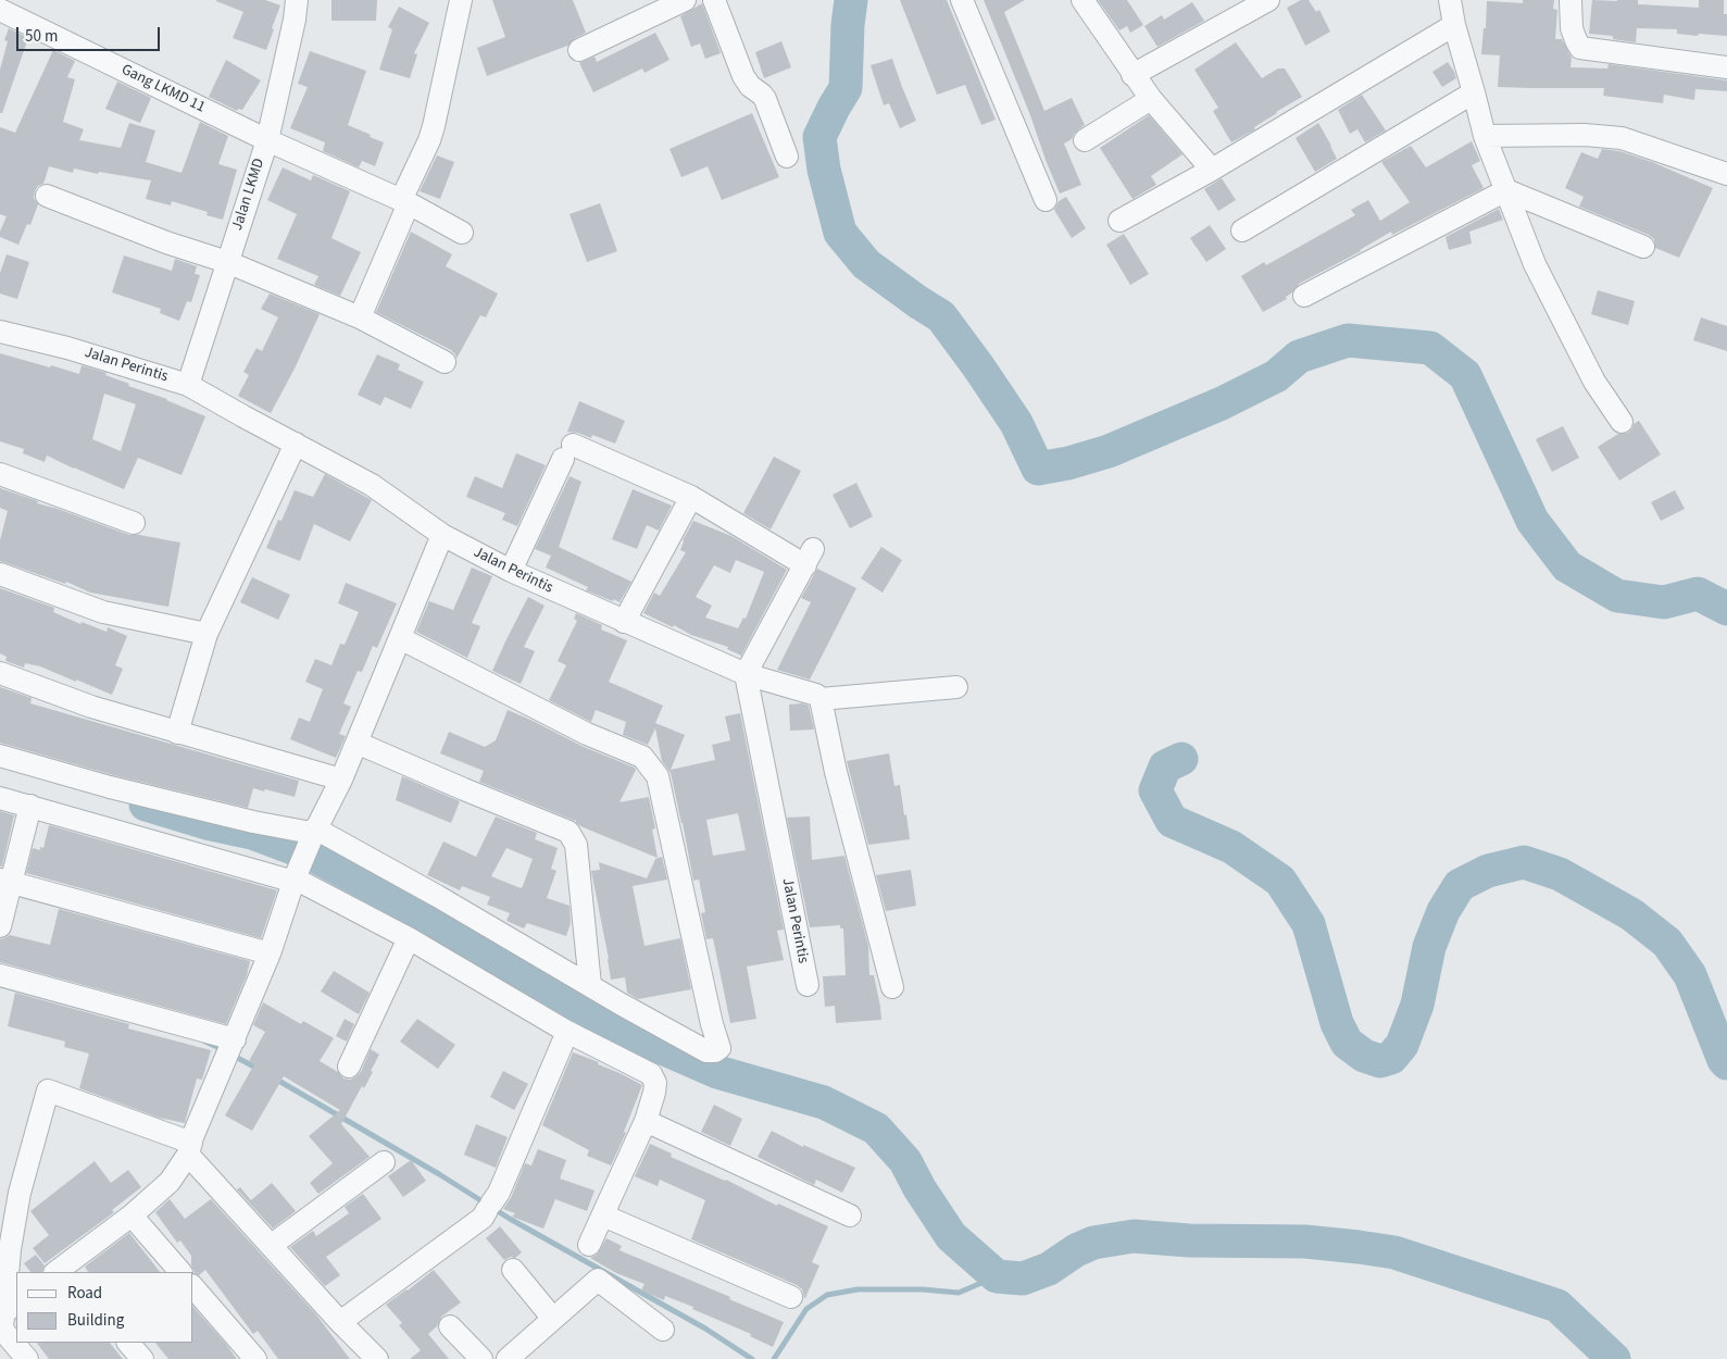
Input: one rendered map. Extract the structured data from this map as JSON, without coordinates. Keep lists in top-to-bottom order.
{
  "streets": {
    "street": ["Gang LKMD 11", "Jalan LKMD", "Jalan Perintis"]
  },
  "crossings": [
    ["Gang LKMD 11", "Jalan LKMD"],
    ["Jalan LKMD", "Jalan Perintis"]
  ],
  "legend": ["Road", "Building"],
  "scale_bar": "50 m"
}
